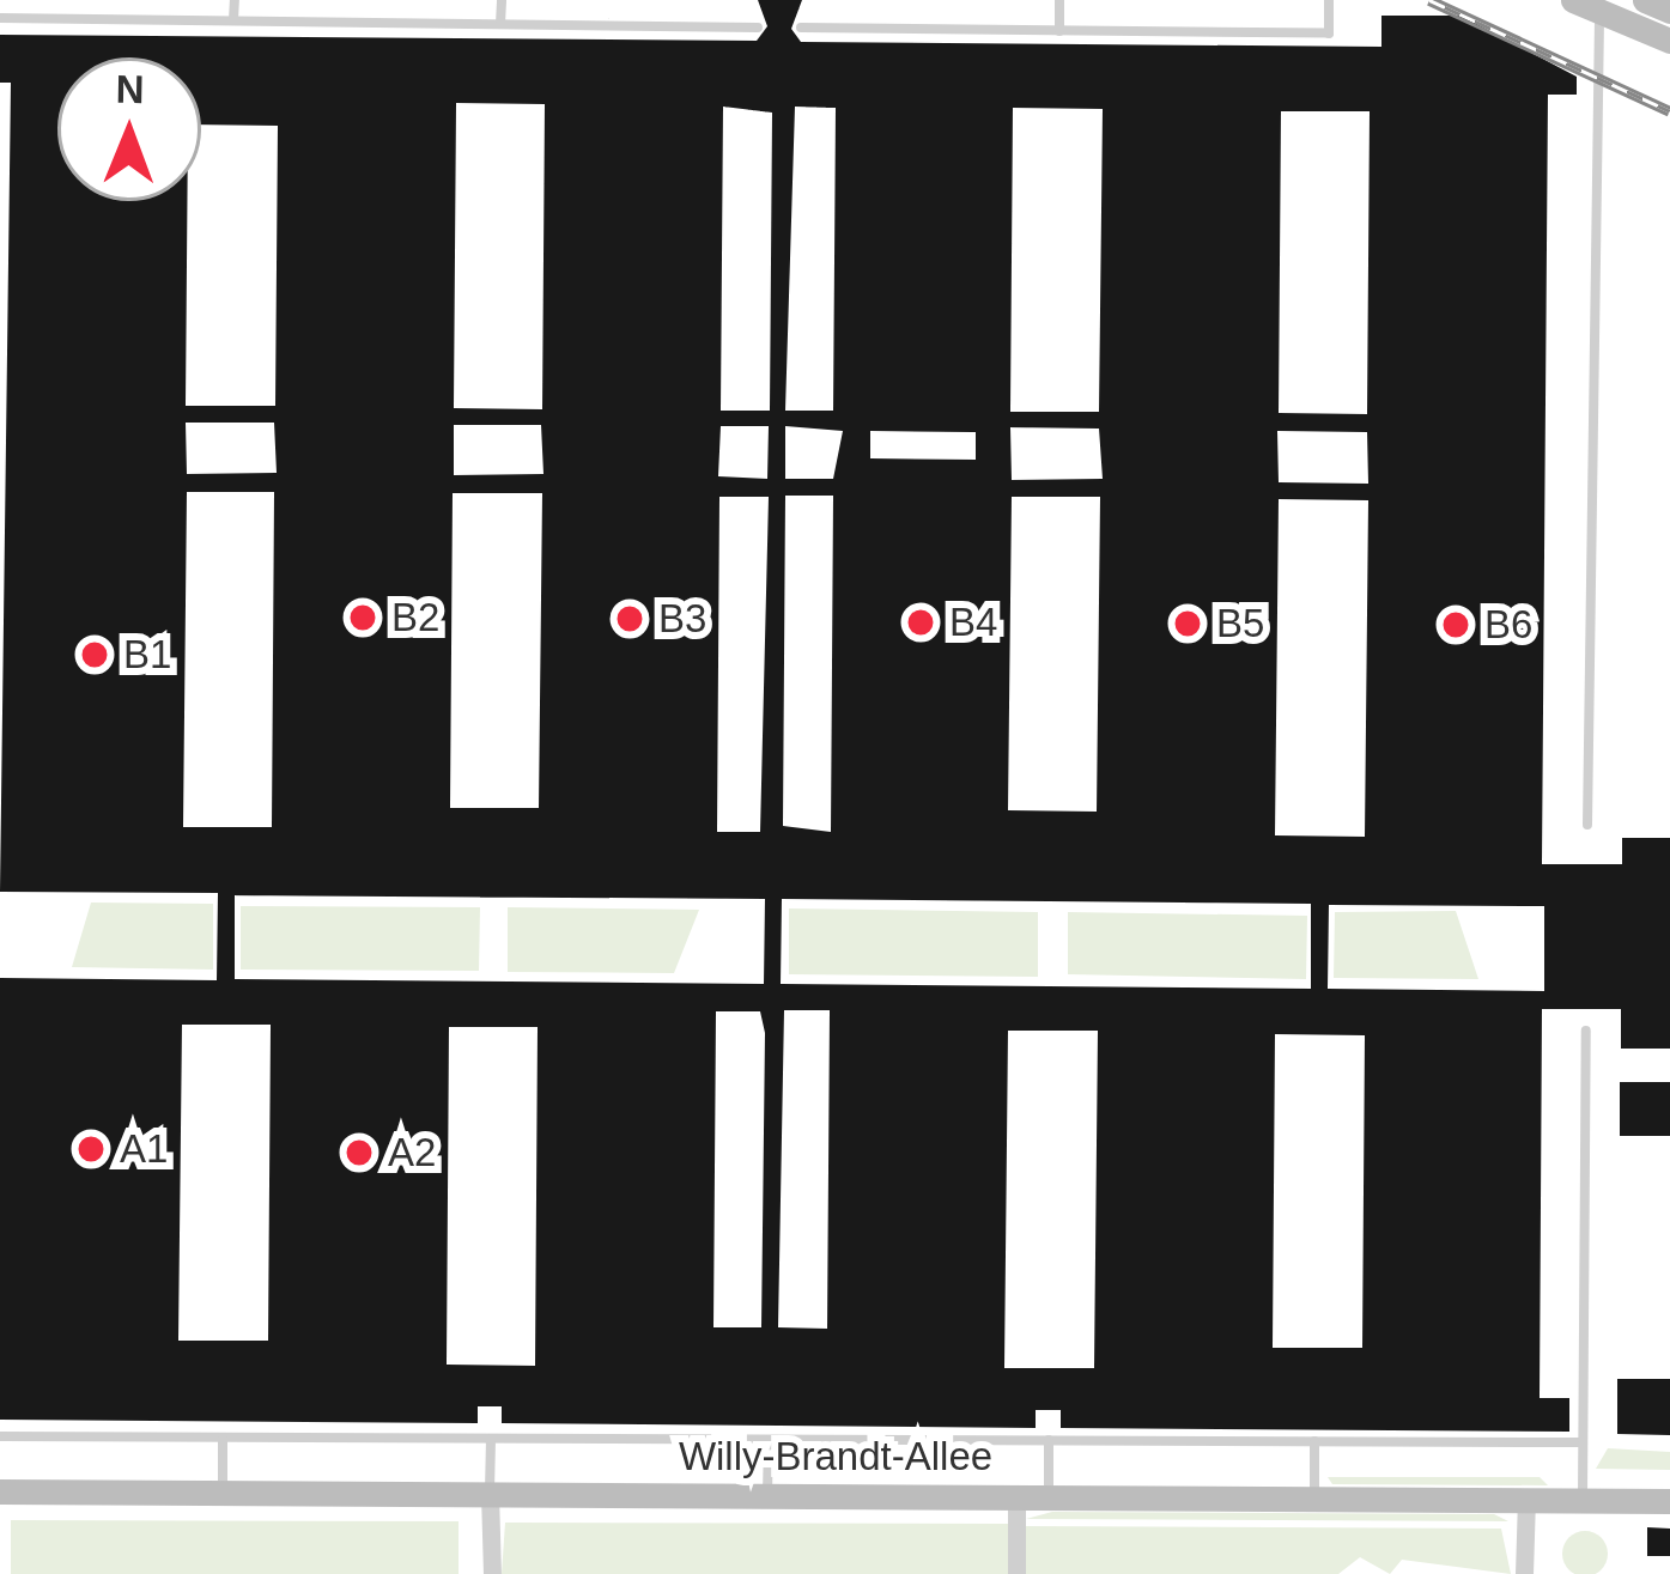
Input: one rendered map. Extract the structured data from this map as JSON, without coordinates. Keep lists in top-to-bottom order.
{
  "streets": {
    "main road": ["Willy-Brandt-Allee"]
  },
  "places": [
    "B2",
    "B3",
    "B4",
    "B5",
    "B6",
    "B1",
    "A1",
    "A2"
  ],
  "north": "top"
}
